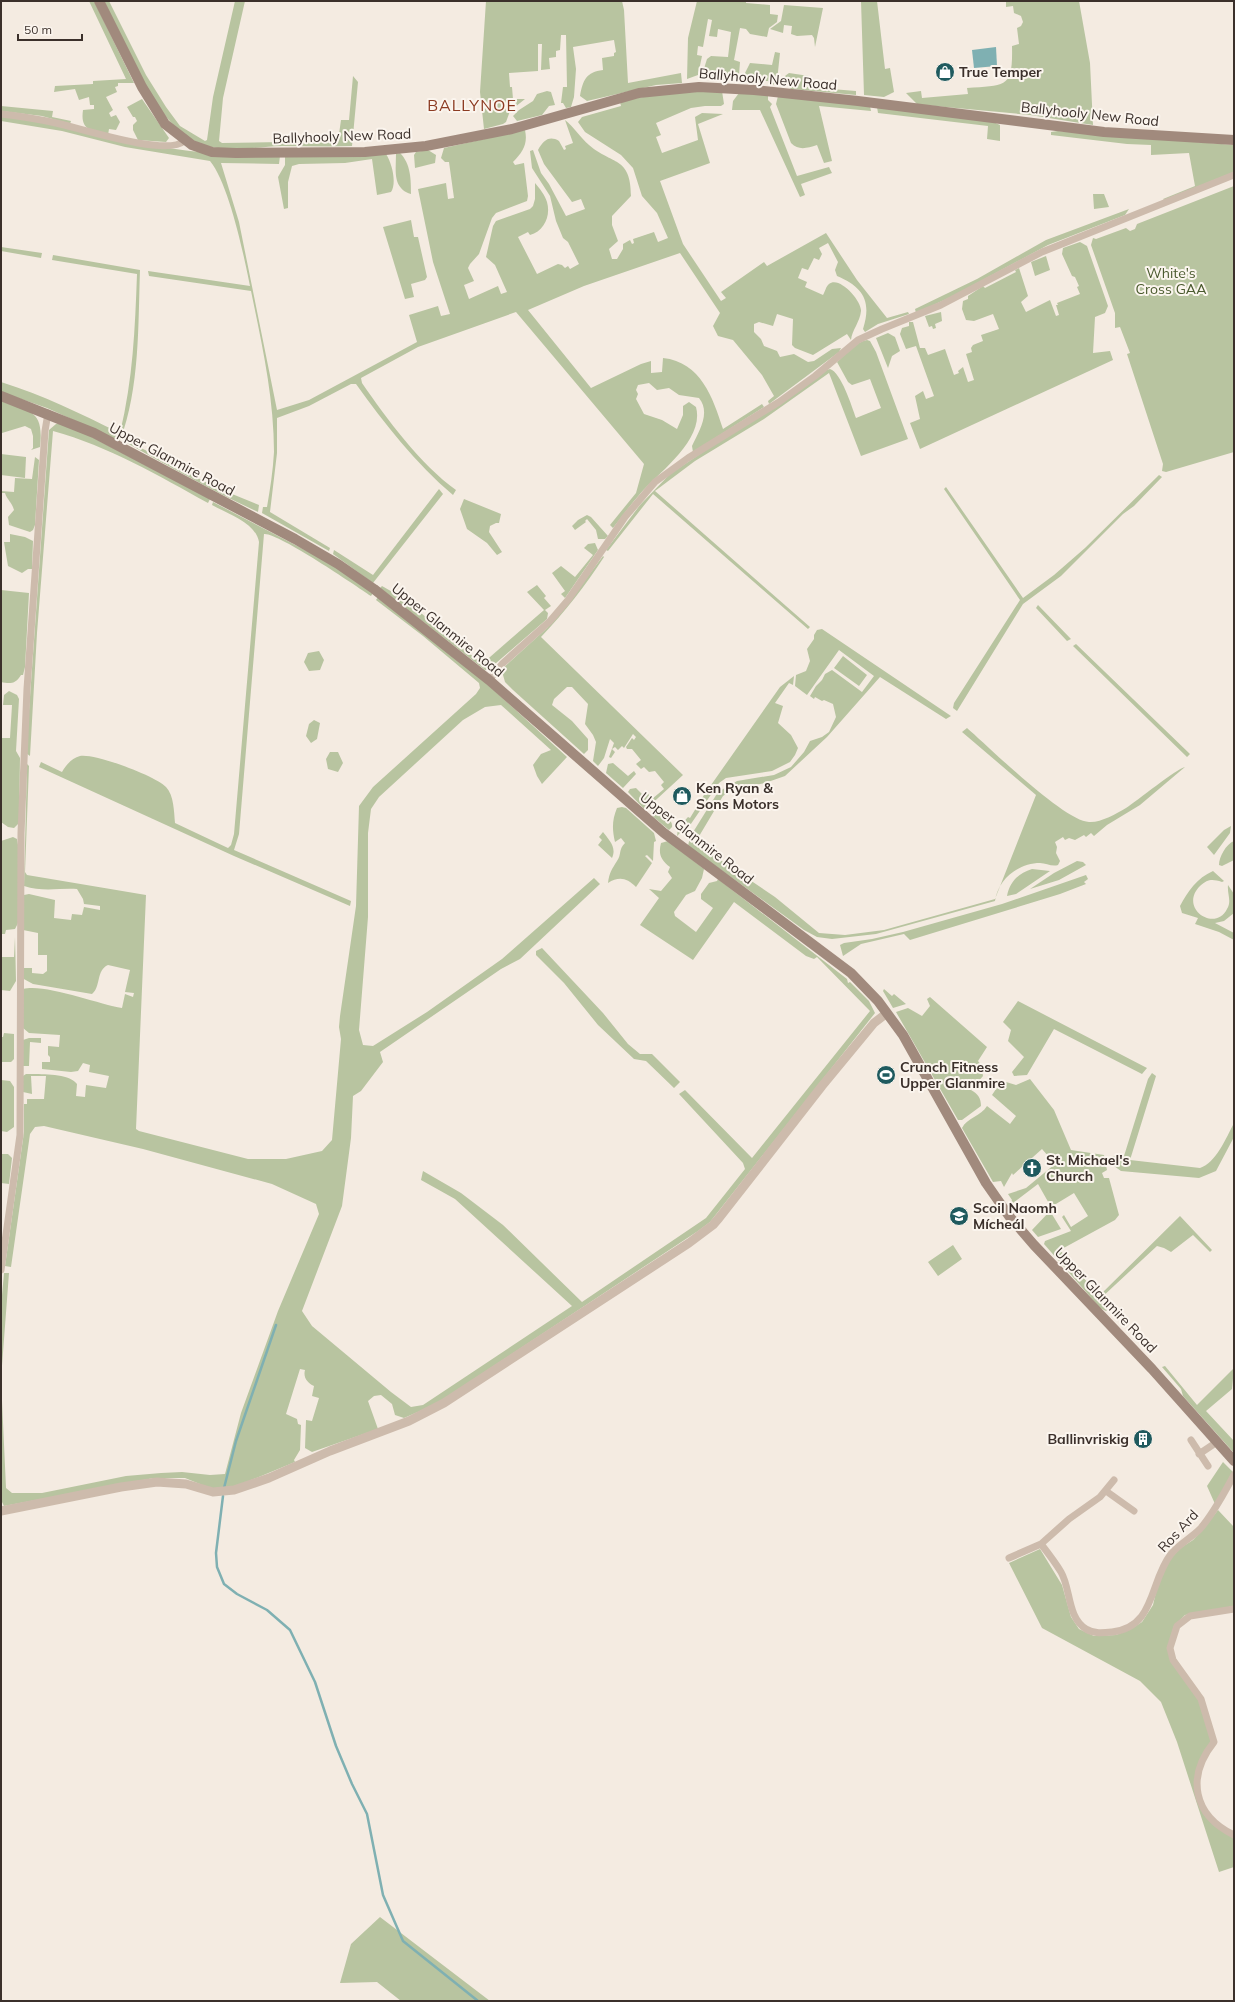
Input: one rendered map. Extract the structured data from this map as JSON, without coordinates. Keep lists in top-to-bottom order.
{
  "streets": {
    "main road": ["Ballyhooly New Road", "Upper Glanmire Road"],
    "street": ["Ros Ard"]
  },
  "districts": ["BALLYNOE"],
  "parks": ["White's Cross GAA"],
  "places": {
    "shop": ["True Temper", "Ken Ryan & Sons Motors"],
    "sports": ["Crunch Fitness Upper Glanmire"],
    "church": ["St. Michael's Church"],
    "school or university": ["Scoil Naomh Mícheál"],
    "building": ["Ballinvriskig"]
  },
  "scale_bar": "50 m"
}
